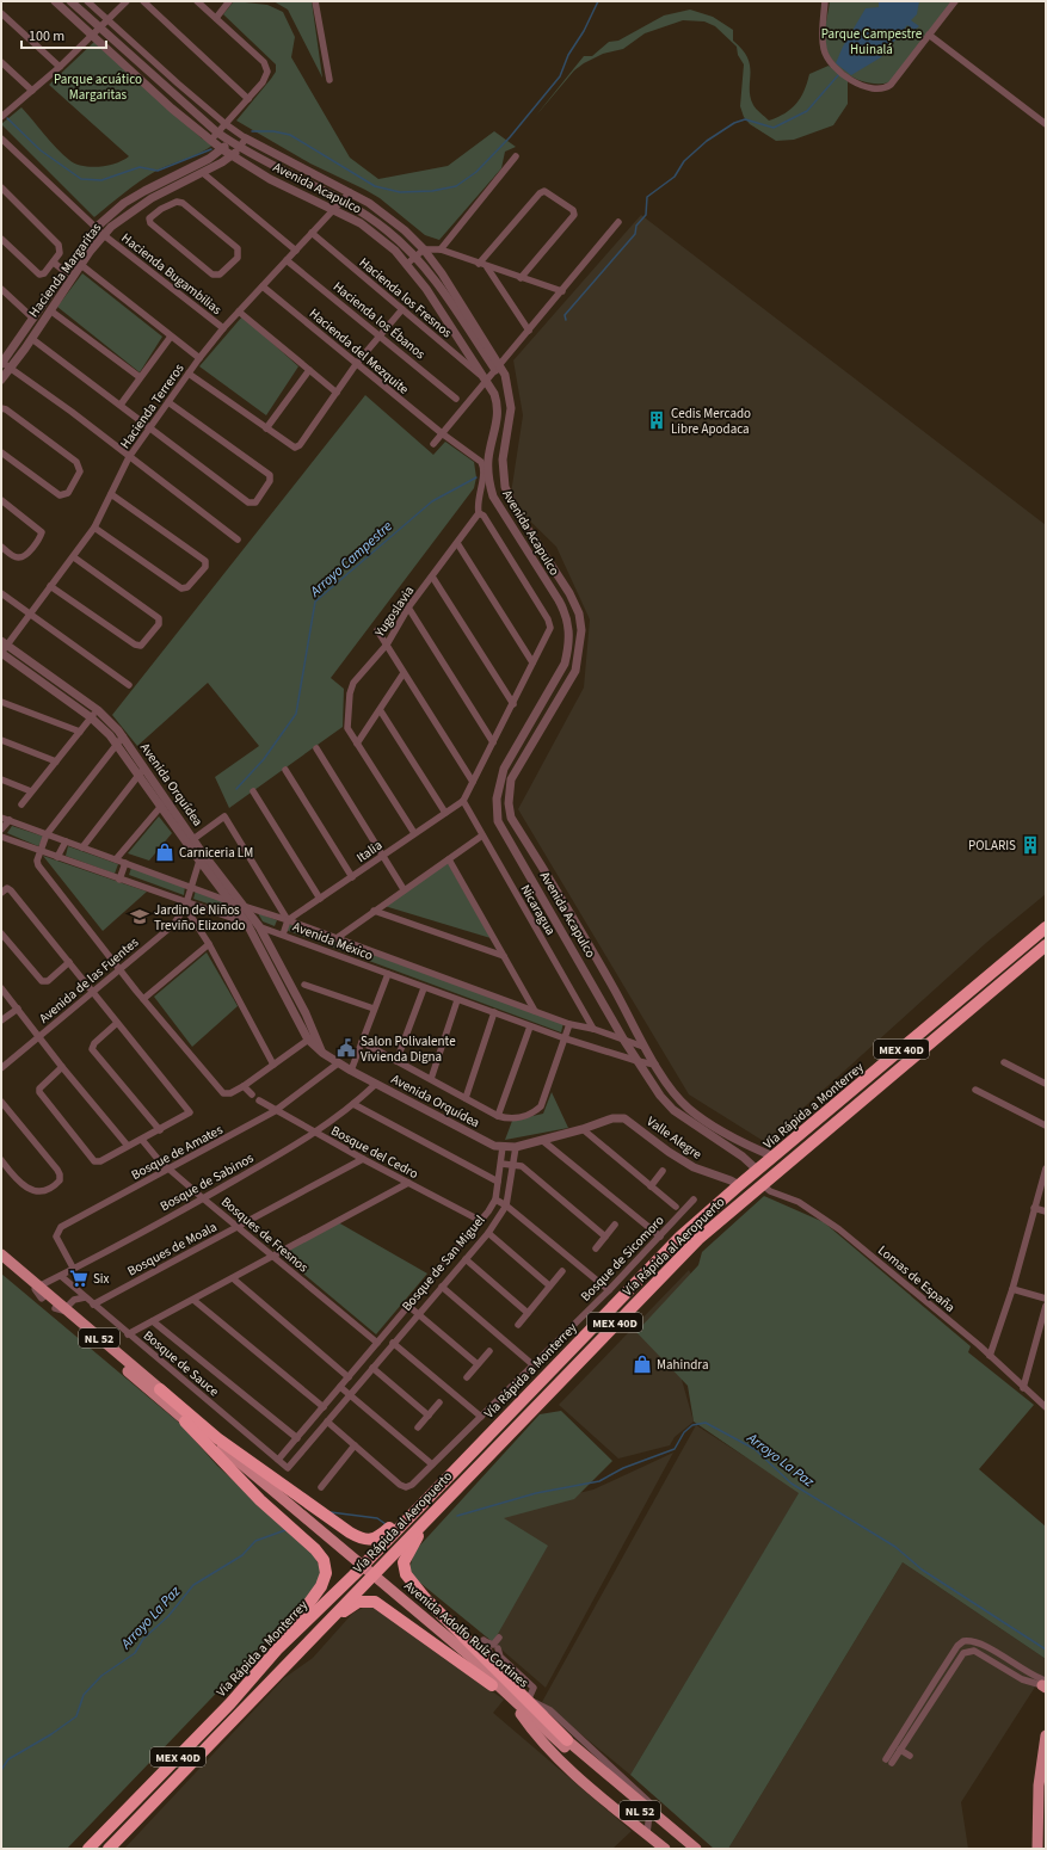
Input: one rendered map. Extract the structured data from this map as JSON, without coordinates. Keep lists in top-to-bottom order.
{
  "streets": {
    "highway": ["MEX 40D", "Vía Rápida a Monterrey", "Vía Rápida al Aeropuerto"],
    "main road": ["NL 52", "Avenida Adolfo Ruíz Cortines"],
    "street": [
      "Avenida Acapulco",
      "Hacienda Margaritas",
      "Hacienda Bugambilias",
      "Hacienda los Fresnos",
      "Hacienda los Ébanos",
      "Hacienda del Mezquite",
      "Hacienda Terreros",
      "Yugoslavia",
      "Avenida Orquídea",
      "Italia",
      "Nicaragua",
      "Avenida México",
      "Avenida de las Fuentes",
      "Valle Alegre",
      "Bosque de Amates",
      "Bosque del Cedro",
      "Bosque de Sabinos",
      "Bosques de Fresnos",
      "Bosques de Moala",
      "Bosque de Sicomoro",
      "Bosque de San Miguel",
      "Lomas de España",
      "Bosque de Sauce"
    ]
  },
  "crossings": [
    ["Avenida Acapulco", "Hacienda Margaritas"],
    ["Avenida Acapulco", "Hacienda los Fresnos"],
    ["Avenida Acapulco", "Hacienda Terreros"],
    ["Avenida Acapulco", "Avenida México"],
    ["Avenida Acapulco", "Vía Rápida a Monterrey"],
    ["Hacienda Margaritas", "Hacienda Bugambilias"],
    ["Hacienda Bugambilias", "Hacienda Terreros"],
    ["Hacienda los Fresnos", "Hacienda Terreros"],
    ["Hacienda los Ébanos", "Hacienda Terreros"],
    ["Hacienda del Mezquite", "Hacienda Terreros"],
    ["Hacienda del Mezquite", "Yugoslavia"],
    ["Hacienda Terreros", "Avenida Orquídea"],
    ["Avenida Orquídea", "Avenida México"],
    ["Avenida Orquídea", "Avenida de las Fuentes"],
    ["Avenida Orquídea", "Bosque de Amates"],
    ["Avenida Orquídea", "Bosque de Sabinos"],
    ["Avenida Orquídea", "Bosque de San Miguel"],
    ["Italia", "Nicaragua"],
    ["Italia", "Avenida México"],
    ["Nicaragua", "Avenida México"],
    ["Avenida México", "Avenida de las Fuentes"],
    ["Vía Rápida a Monterrey", "Valle Alegre"],
    ["Bosque de Amates", "Bosque del Cedro"],
    ["Bosque de Amates", "Bosque de Sabinos"],
    ["Bosque de Amates", "Bosques de Fresnos"],
    ["Bosque del Cedro", "Bosque de Sabinos"],
    ["Bosque del Cedro", "Bosques de Moala"],
    ["Bosque del Cedro", "Bosque de San Miguel"],
    ["Bosque de Sabinos", "Bosques de Fresnos"],
    ["Bosque de Sabinos", "NL 52"],
    ["Bosque de Sabinos", "Bosque de Sauce"],
    ["Bosques de Fresnos", "Bosques de Moala"],
    ["Bosques de Fresnos", "Bosque de San Miguel"],
    ["Vía Rápida al Aeropuerto", "Lomas de España"],
    ["Bosques de Moala", "Bosque de Sauce"],
    ["Bosque de Sicomoro", "Bosque de San Miguel"],
    ["Bosque de San Miguel", "Bosque de Sauce"]
  ],
  "water": ["Arroyo Campestre", "Arroyo La Paz"],
  "parks": ["Parque Campestre Huinalá", "Parque acuático Margaritas"],
  "places": {
    "building": ["Cedis Mercado Libre Apodaca", "POLARIS"],
    "shop": ["Carniceria LM", "Mahindra"],
    "school or university": ["Jardin de Niños Treviño Elizondo"],
    "public building": ["Salon Polivalente Vivienda Digna"],
    "supermarket": ["Six"]
  },
  "scale_bar": "100 m"
}
